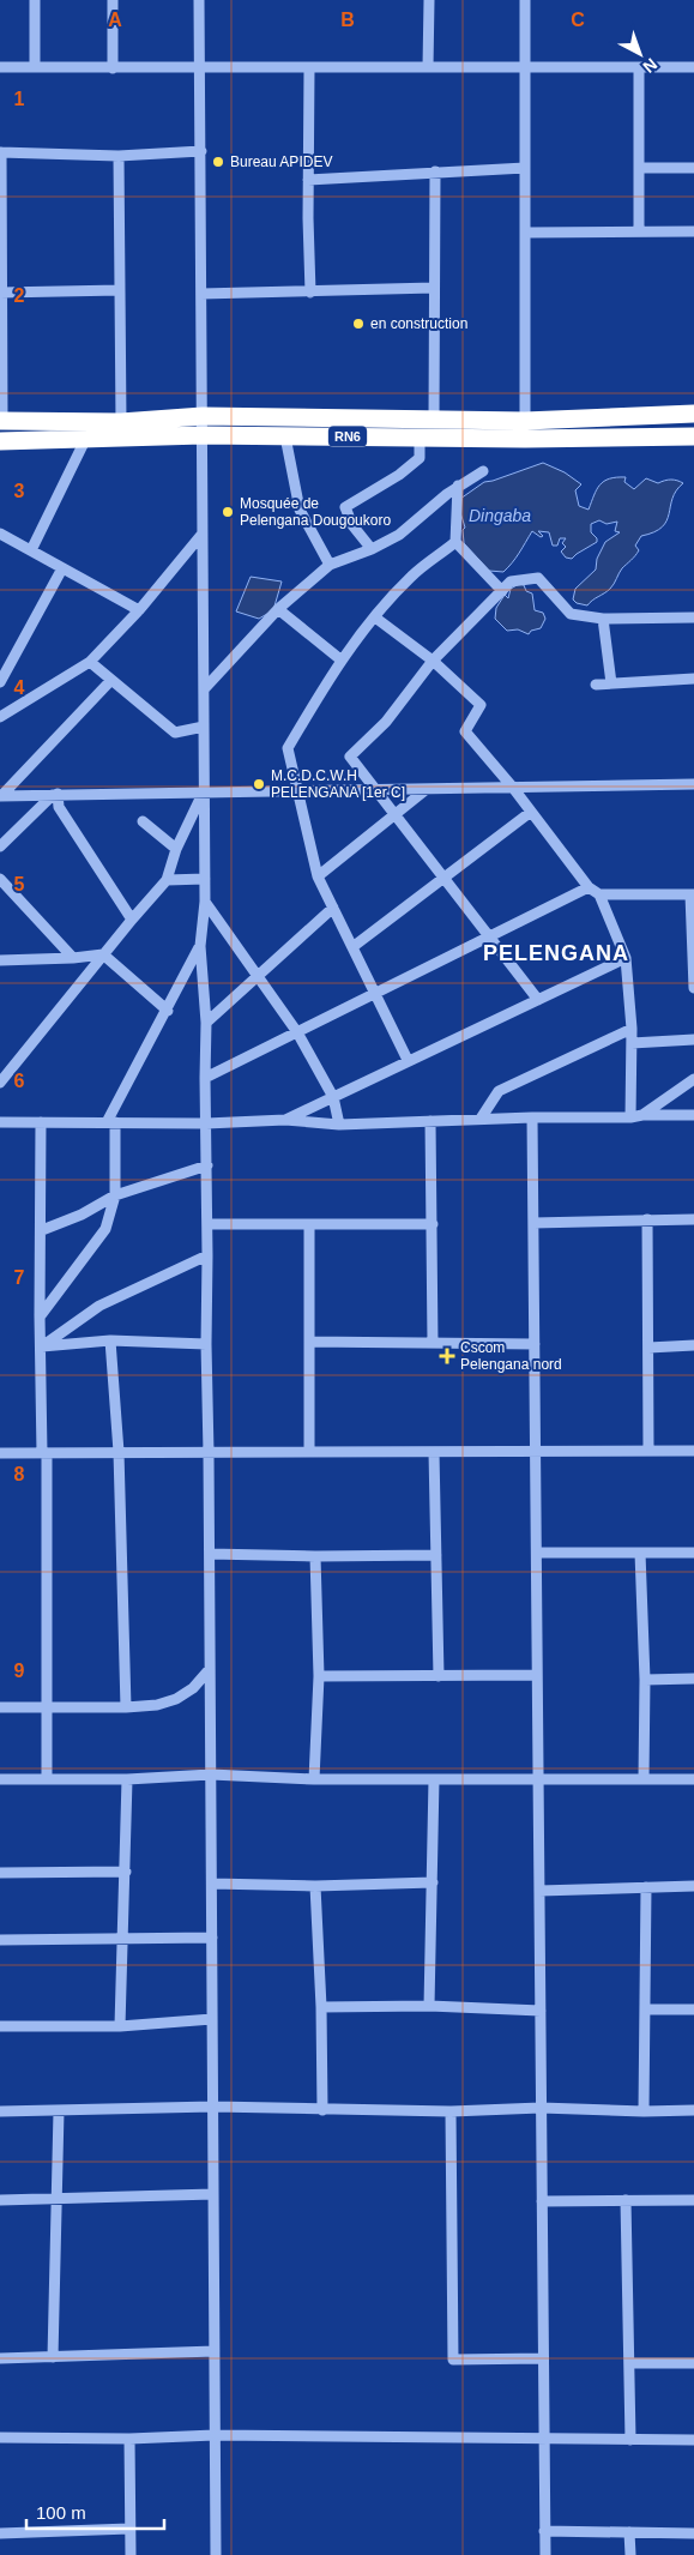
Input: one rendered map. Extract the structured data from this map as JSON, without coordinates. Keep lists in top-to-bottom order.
{
  "streets": {
    "highway": ["RN6"]
  },
  "districts": ["PELENGANA"],
  "water": ["Dingaba"],
  "places": {
    "other": [
      "Bureau APIDEV",
      "en construction",
      "Mosquée de Pelengana Dougoukoro",
      "M.C.D.C.W.H PELENGANA [1er C]"
    ],
    "health": ["Cscom Pelengana nord"]
  },
  "scale_bar": "100 m",
  "north": "bottom right",
  "grid": {
    "columns": ["A", "B", "C"],
    "rows": [
      "1",
      "2",
      "3",
      "4",
      "5",
      "6",
      "7",
      "8",
      "9"
    ]
  }
}
